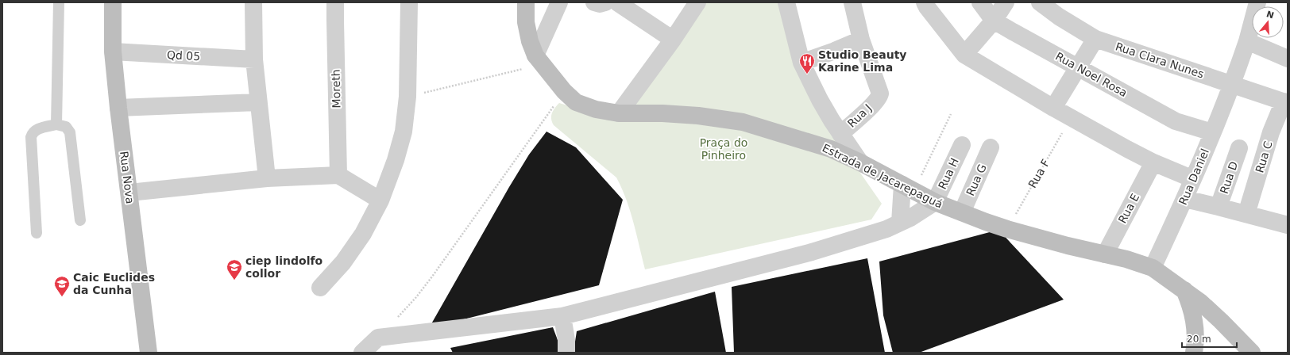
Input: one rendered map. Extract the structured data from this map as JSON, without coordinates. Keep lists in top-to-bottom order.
{
  "streets": {
    "street": [
      "Qd 05",
      "Rua Clara Nunes",
      "Rua Noel Rosa",
      "Moreth",
      "Rua J",
      "Rua C",
      "Rua H",
      "Estrada de Jacarepaguá",
      "Rua Daniel",
      "Rua Nova",
      "Rua D",
      "Rua G",
      "Rua E"
    ],
    "path": ["Rua F"]
  },
  "crossings": [
    ["Qd 05", "Rua Nova"],
    ["Rua Clara Nunes", "Rua C"],
    ["Rua Clara Nunes", "Rua Daniel"],
    ["Rua Noel Rosa", "Rua Daniel"],
    ["Rua H", "Estrada de Jacarepaguá"],
    ["Rua F", "Estrada de Jacarepaguá"],
    ["Estrada de Jacarepaguá", "Rua Daniel"],
    ["Estrada de Jacarepaguá", "Rua G"],
    ["Estrada de Jacarepaguá", "Rua E"]
  ],
  "parks": ["Praça do Pinheiro"],
  "places": {
    "restaurant": ["Studio Beauty Karine Lima"],
    "school or university": ["ciep lindolfo collor", "Caic Euclides da Cunha"]
  },
  "scale_bar": "20 m",
  "north": "top"
}
